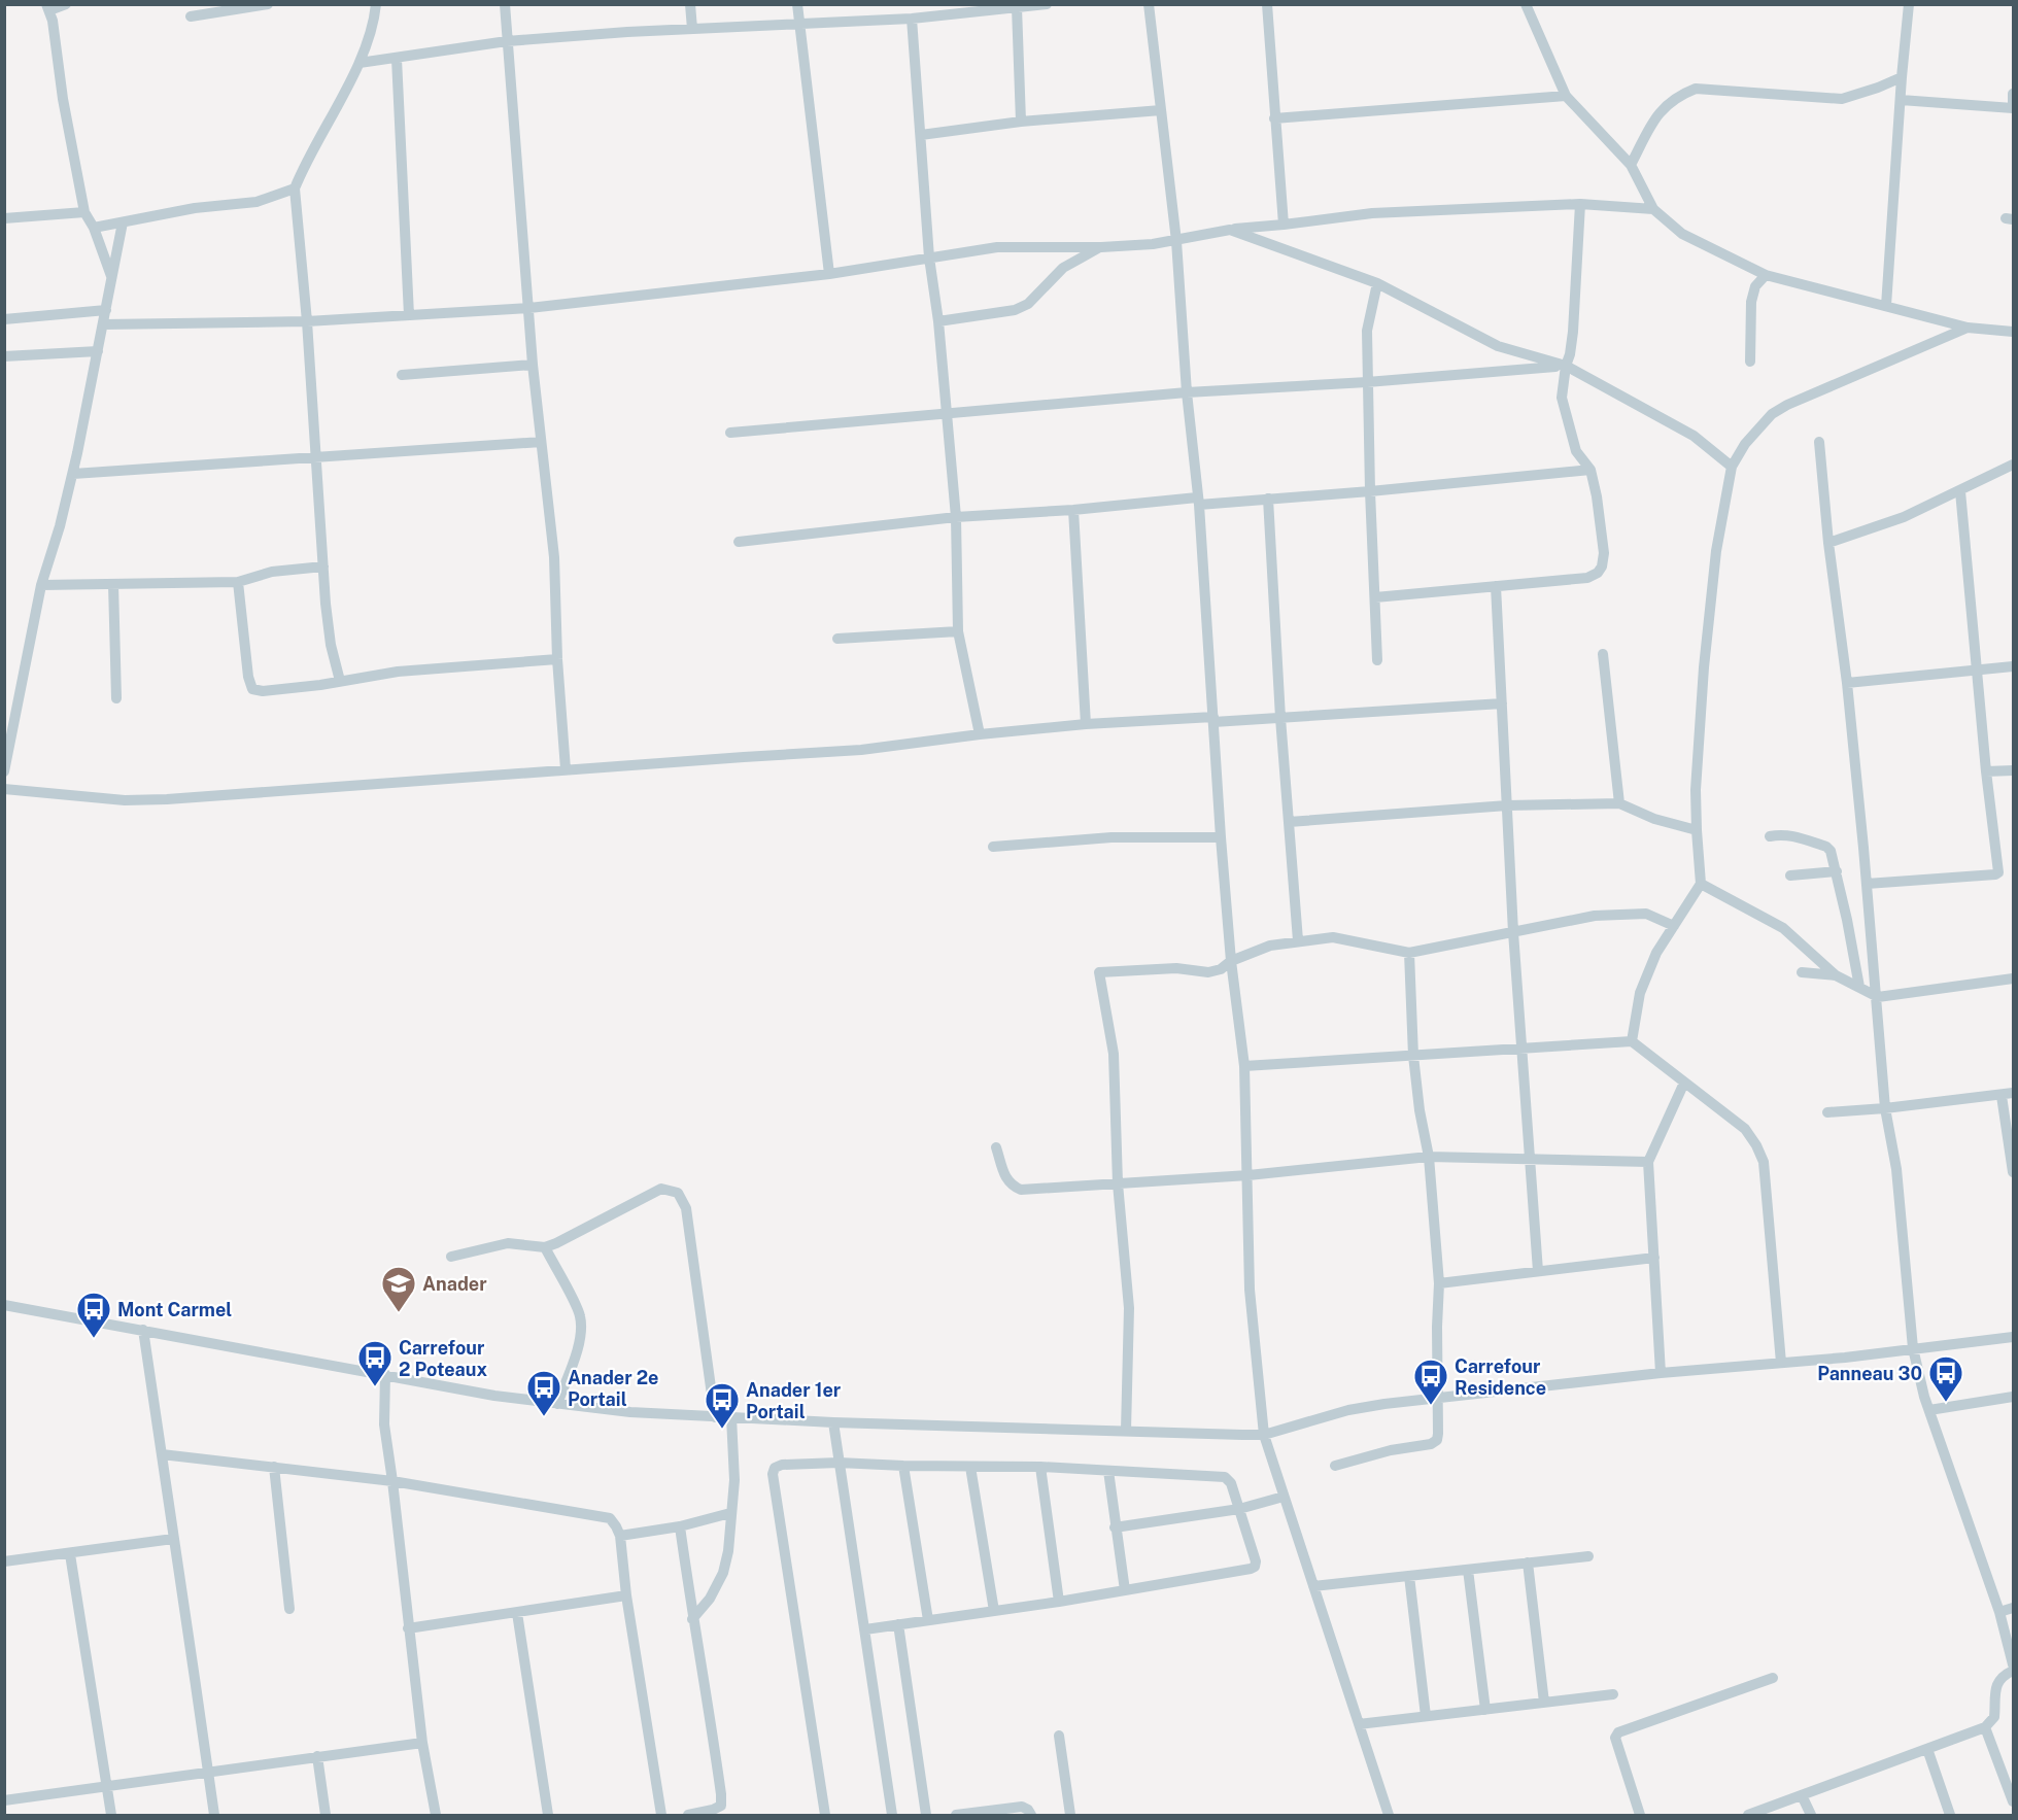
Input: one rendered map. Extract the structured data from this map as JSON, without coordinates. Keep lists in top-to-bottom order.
{
  "places": {
    "school or university": ["Anader"],
    "bus stop": [
      "Mont Carmel",
      "Carrefour 2 Poteaux",
      "Panneau 30",
      "Carrefour Residence",
      "Anader 2e Portail",
      "Anader 1er Portail"
    ]
  }
}
